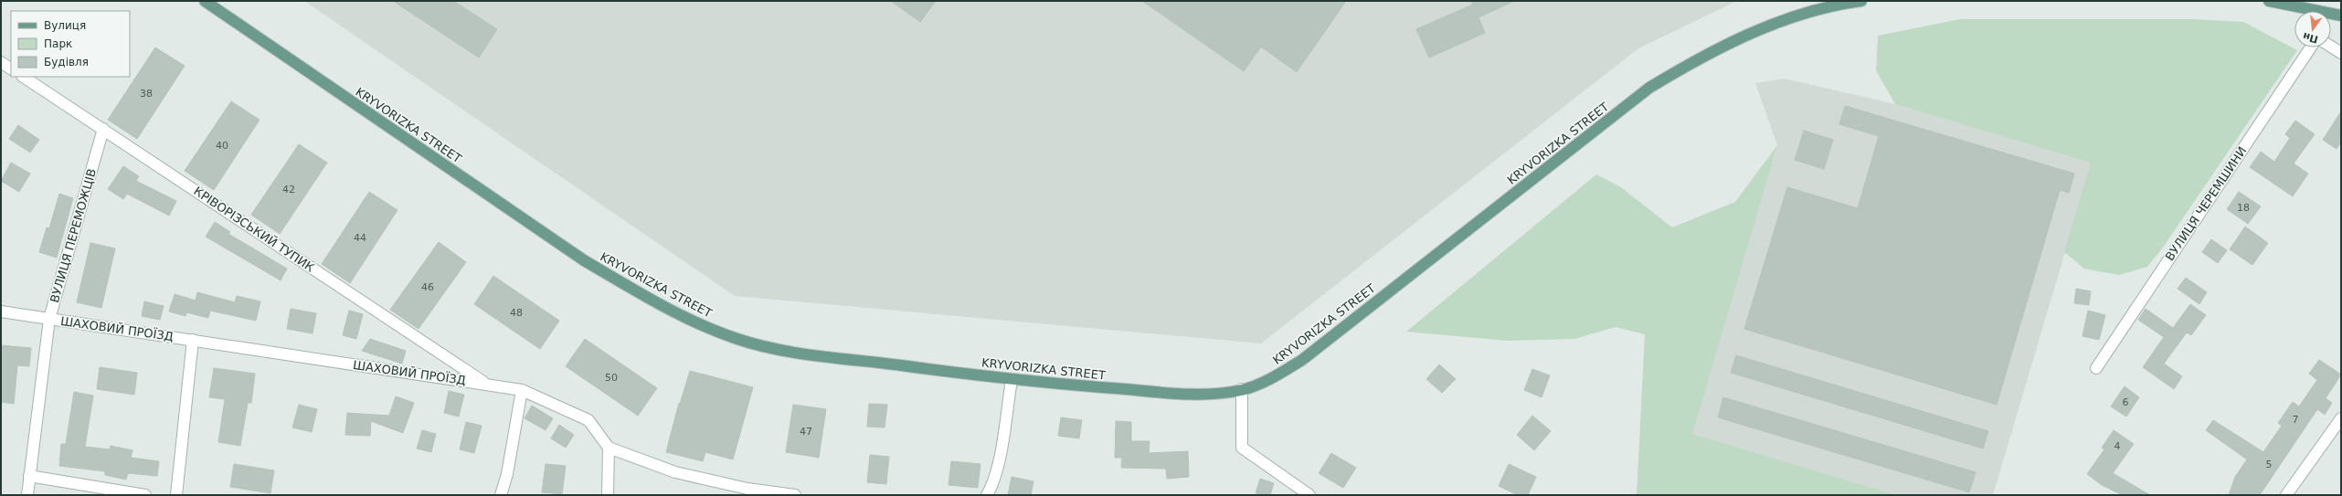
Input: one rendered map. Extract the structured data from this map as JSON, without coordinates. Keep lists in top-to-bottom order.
{
  "streets": {
    "main road": ["KRYVORIZKA STREET"],
    "street": [
      "ВУЛИЦЯ ЧЕРЕМШИНИ",
      "КРІВОРІЗСЬКИЙ ТУПИК",
      "ВУЛИЦЯ ПЕРЕМОЖЦІВ",
      "ШАХОВИЙ ПРОЇЗД"
    ]
  },
  "crossings": [
    ["КРІВОРІЗСЬКИЙ ТУПИК", "ВУЛИЦЯ ПЕРЕМОЖЦІВ"],
    ["КРІВОРІЗСЬКИЙ ТУПИК", "ШАХОВИЙ ПРОЇЗД"],
    ["ВУЛИЦЯ ПЕРЕМОЖЦІВ", "ШАХОВИЙ ПРОЇЗД"]
  ],
  "house_numbers": [
    "38",
    "40",
    "42",
    "18",
    "44",
    "46",
    "48",
    "50",
    "6",
    "7",
    "47",
    "4",
    "5"
  ],
  "legend": ["Вулиця", "Парк", "Будівля"],
  "north": "bottom"
}
